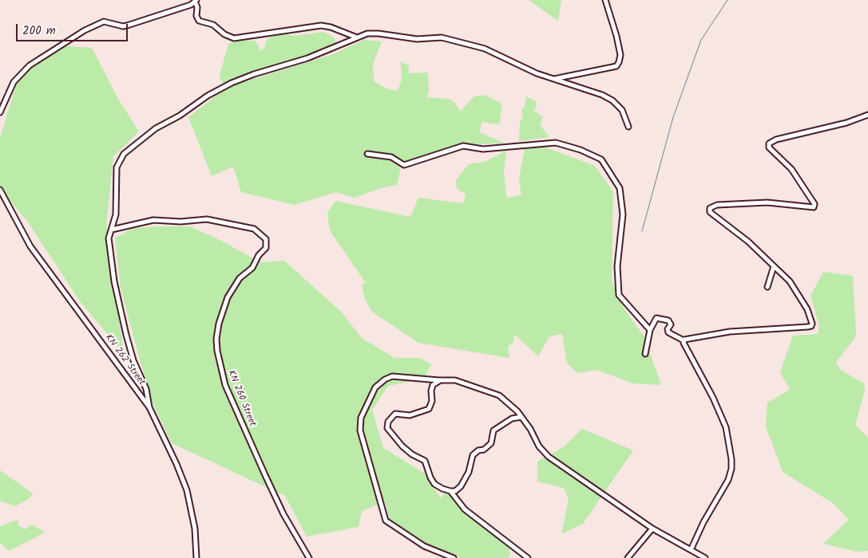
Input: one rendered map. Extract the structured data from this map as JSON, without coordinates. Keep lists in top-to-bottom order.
{
  "streets": {
    "street": ["KN 262 Street", "KN 260 Street"]
  },
  "scale_bar": "200 m"
}
